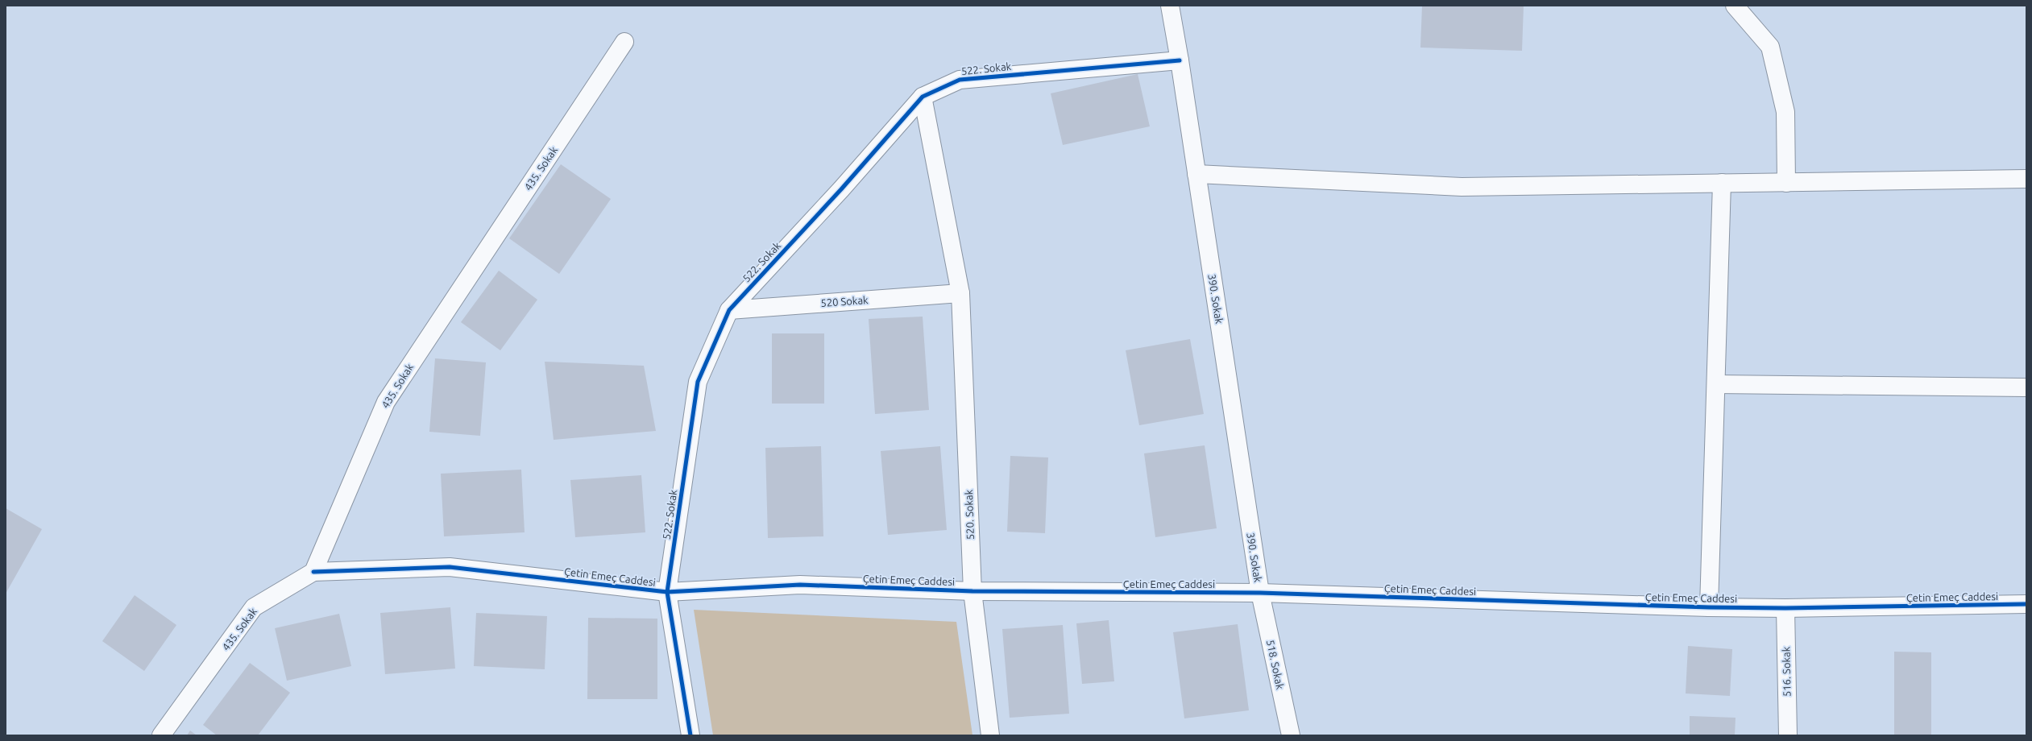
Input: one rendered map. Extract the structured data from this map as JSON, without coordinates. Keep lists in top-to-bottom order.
{
  "streets": {
    "street": [
      "522. Sokak",
      "435. Sokak",
      "390. Sokak",
      "520 Sokak",
      "520. Sokak",
      "Çetin Emeç Caddesi",
      "518. Sokak",
      "516. Sokak"
    ]
  },
  "crossings": [
    ["522. Sokak", "390. Sokak"],
    ["522. Sokak", "520 Sokak"],
    ["522. Sokak", "520. Sokak"],
    ["522. Sokak", "Çetin Emeç Caddesi"],
    ["435. Sokak", "Çetin Emeç Caddesi"],
    ["390. Sokak", "Çetin Emeç Caddesi"],
    ["390. Sokak", "518. Sokak"],
    ["520 Sokak", "520. Sokak"],
    ["520. Sokak", "Çetin Emeç Caddesi"],
    ["Çetin Emeç Caddesi", "518. Sokak"],
    ["Çetin Emeç Caddesi", "516. Sokak"]
  ]
}
